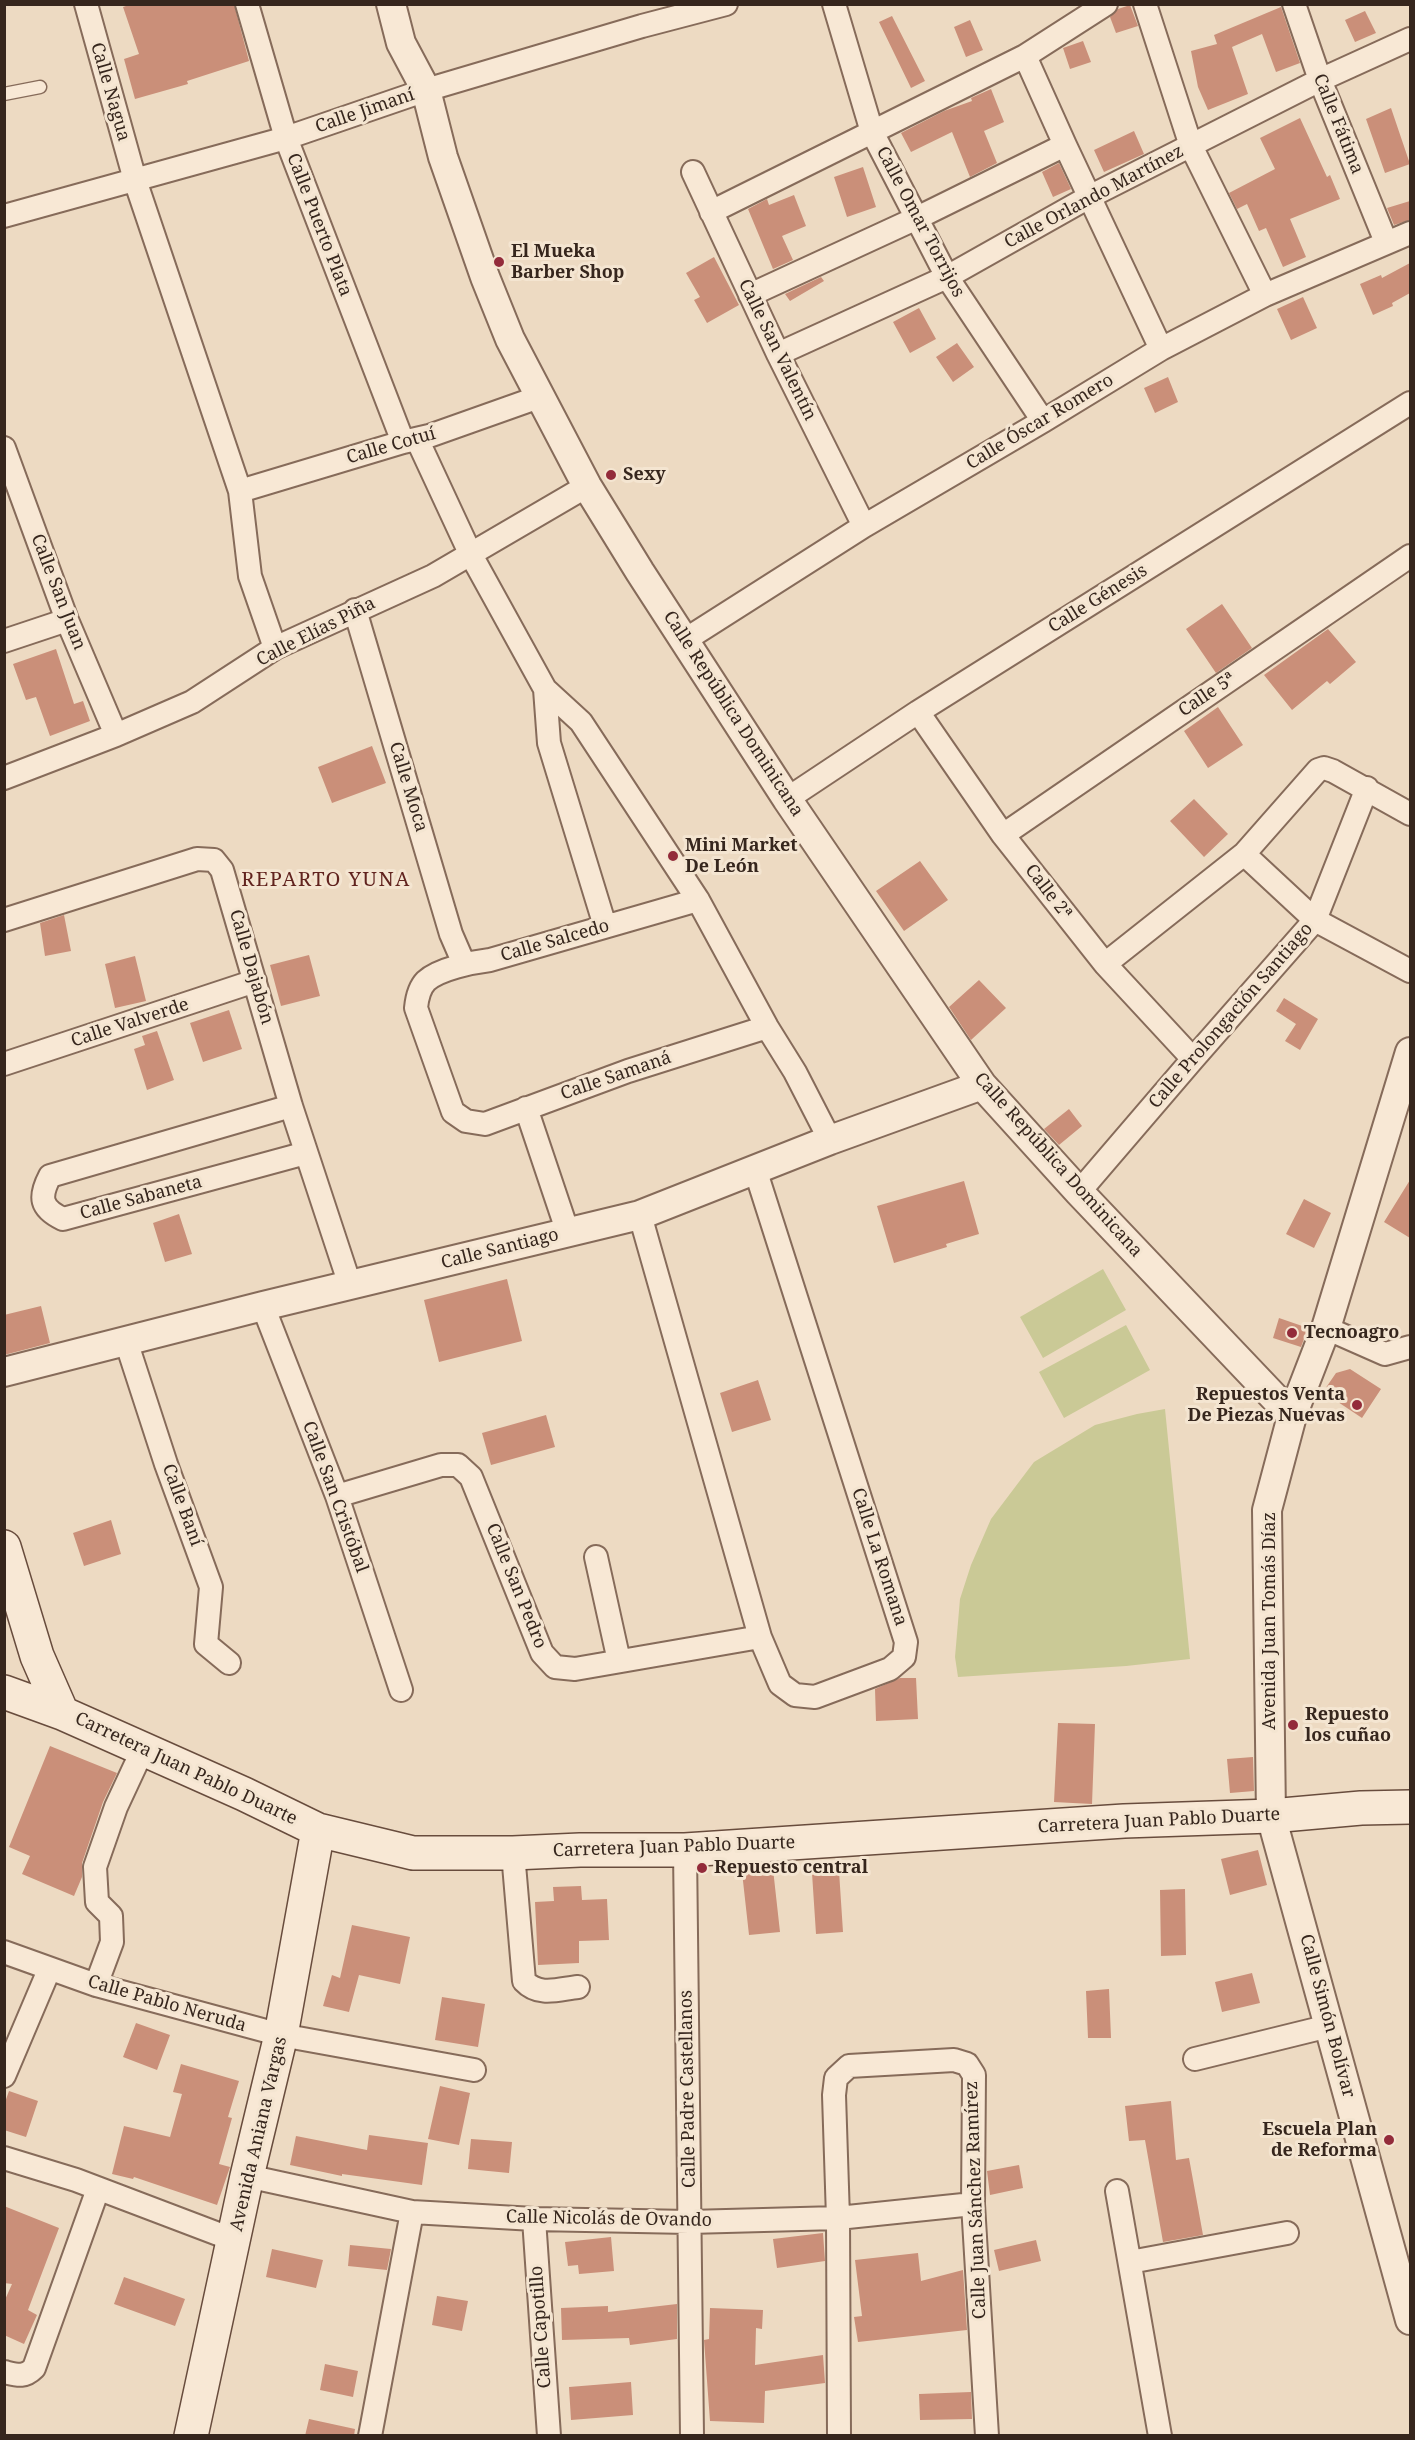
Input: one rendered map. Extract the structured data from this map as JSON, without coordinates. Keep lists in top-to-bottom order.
{
  "streets": {
    "main road": ["Carretera Juan Pablo Duarte", "Avenida Aniana Vargas"],
    "street": [
      "Calle Nagua",
      "Calle Jimaní",
      "Calle Fátima",
      "Calle Orlando Martínez",
      "Calle Omar Torrijos",
      "Calle Puerto Plata",
      "Calle San Valentín",
      "Calle Óscar Romero",
      "Calle Cotuí",
      "Calle San Juan",
      "Calle Génesis",
      "Calle Elías Piña",
      "Calle 5ª",
      "Calle República Dominicana",
      "Calle Moca",
      "Calle 2ª",
      "Calle Salcedo",
      "Calle Dajabón",
      "Calle Prolongación Santiago",
      "Calle Valverde",
      "Calle Samaná",
      "Calle Sabaneta",
      "Calle Santiago",
      "Calle San Cristóbal",
      "Calle Baní",
      "Calle La Romana",
      "Calle San Pedro",
      "Avenida Juan Tomás Díaz",
      "Calle Pablo Neruda",
      "Calle Simón Bolívar",
      "Calle Padre Castellanos",
      "Calle Juan Sánchez Ramírez",
      "Calle Nicolás de Ovando",
      "Calle Capotillo"
    ]
  },
  "crossings": [
    ["Calle Nagua", "Calle Jimaní"],
    ["Calle Nagua", "Calle Cotuí"],
    ["Calle Nagua", "Calle Elías Piña"],
    ["Calle Jimaní", "Calle Puerto Plata"],
    ["Calle Jimaní", "Calle República Dominicana"],
    ["Calle Fátima", "Calle Orlando Martínez"],
    ["Calle Fátima", "Calle Óscar Romero"],
    ["Calle Orlando Martínez", "Calle Omar Torrijos"],
    ["Calle Orlando Martínez", "Calle San Valentín"],
    ["Calle Omar Torrijos", "Calle Óscar Romero"],
    ["Calle Puerto Plata", "Calle Cotuí"],
    ["Calle Puerto Plata", "Calle Elías Piña"],
    ["Calle San Valentín", "Calle Óscar Romero"],
    ["Calle Óscar Romero", "Calle República Dominicana"],
    ["Calle Cotuí", "Calle República Dominicana"],
    ["Calle San Juan", "Calle Elías Piña"],
    ["Calle Génesis", "Calle República Dominicana"],
    ["Calle Génesis", "Calle 2ª"],
    ["Calle Elías Piña", "Calle República Dominicana"],
    ["Calle Elías Piña", "Calle Moca"],
    ["Calle 5ª", "Calle 2ª"],
    ["Calle República Dominicana", "Calle Prolongación Santiago"],
    ["Calle República Dominicana", "Calle Santiago"],
    ["Calle República Dominicana", "Avenida Juan Tomás Díaz"],
    ["Calle Moca", "Calle Salcedo"],
    ["Calle 2ª", "Calle Prolongación Santiago"],
    ["Calle Salcedo", "Calle Samaná"],
    ["Calle Dajabón", "Calle Valverde"],
    ["Calle Dajabón", "Calle Sabaneta"],
    ["Calle Dajabón", "Calle Santiago"],
    ["Calle Santiago", "Calle San Cristóbal"],
    ["Calle Santiago", "Calle Baní"],
    ["Calle Santiago", "Calle La Romana"],
    ["Calle San Cristóbal", "Calle San Pedro"],
    ["Calle La Romana", "Calle San Pedro"],
    ["Avenida Juan Tomás Díaz", "Carretera Juan Pablo Duarte"],
    ["Avenida Juan Tomás Díaz", "Calle Simón Bolívar"],
    ["Carretera Juan Pablo Duarte", "Calle Simón Bolívar"],
    ["Carretera Juan Pablo Duarte", "Calle Padre Castellanos"],
    ["Carretera Juan Pablo Duarte", "Avenida Aniana Vargas"],
    ["Calle Pablo Neruda", "Avenida Aniana Vargas"],
    ["Calle Padre Castellanos", "Calle Nicolás de Ovando"],
    ["Avenida Aniana Vargas", "Calle Nicolás de Ovando"],
    ["Calle Juan Sánchez Ramírez", "Calle Nicolás de Ovando"],
    ["Calle Nicolás de Ovando", "Calle Capotillo"]
  ],
  "districts": ["REPARTO YUNA"],
  "places": [
    "El Mueka Barber Shop",
    "Sexy",
    "Mini Market De León",
    "Tecnoagro",
    "Repuestos Venta De Piezas Nuevas",
    "Repuesto los cuñao",
    "Repuesto central",
    "Escuela Plan de Reforma"
  ]
}
